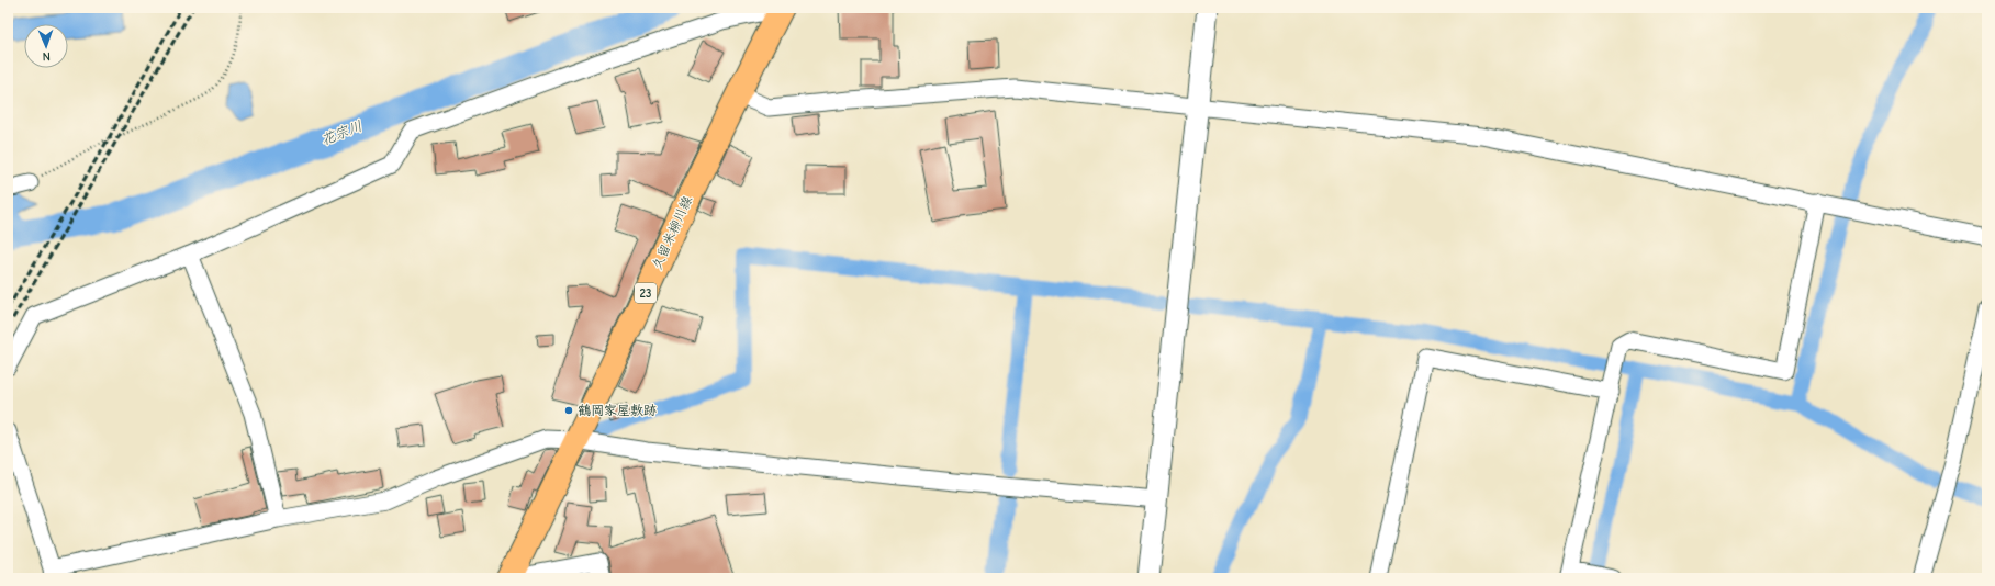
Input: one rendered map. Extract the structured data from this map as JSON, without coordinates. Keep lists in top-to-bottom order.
{
  "streets": {
    "main road": ["久留米柳川線", "23"]
  },
  "water": ["花宗川"],
  "places": ["鶴岡家屋敷跡"],
  "north": "bottom"
}
